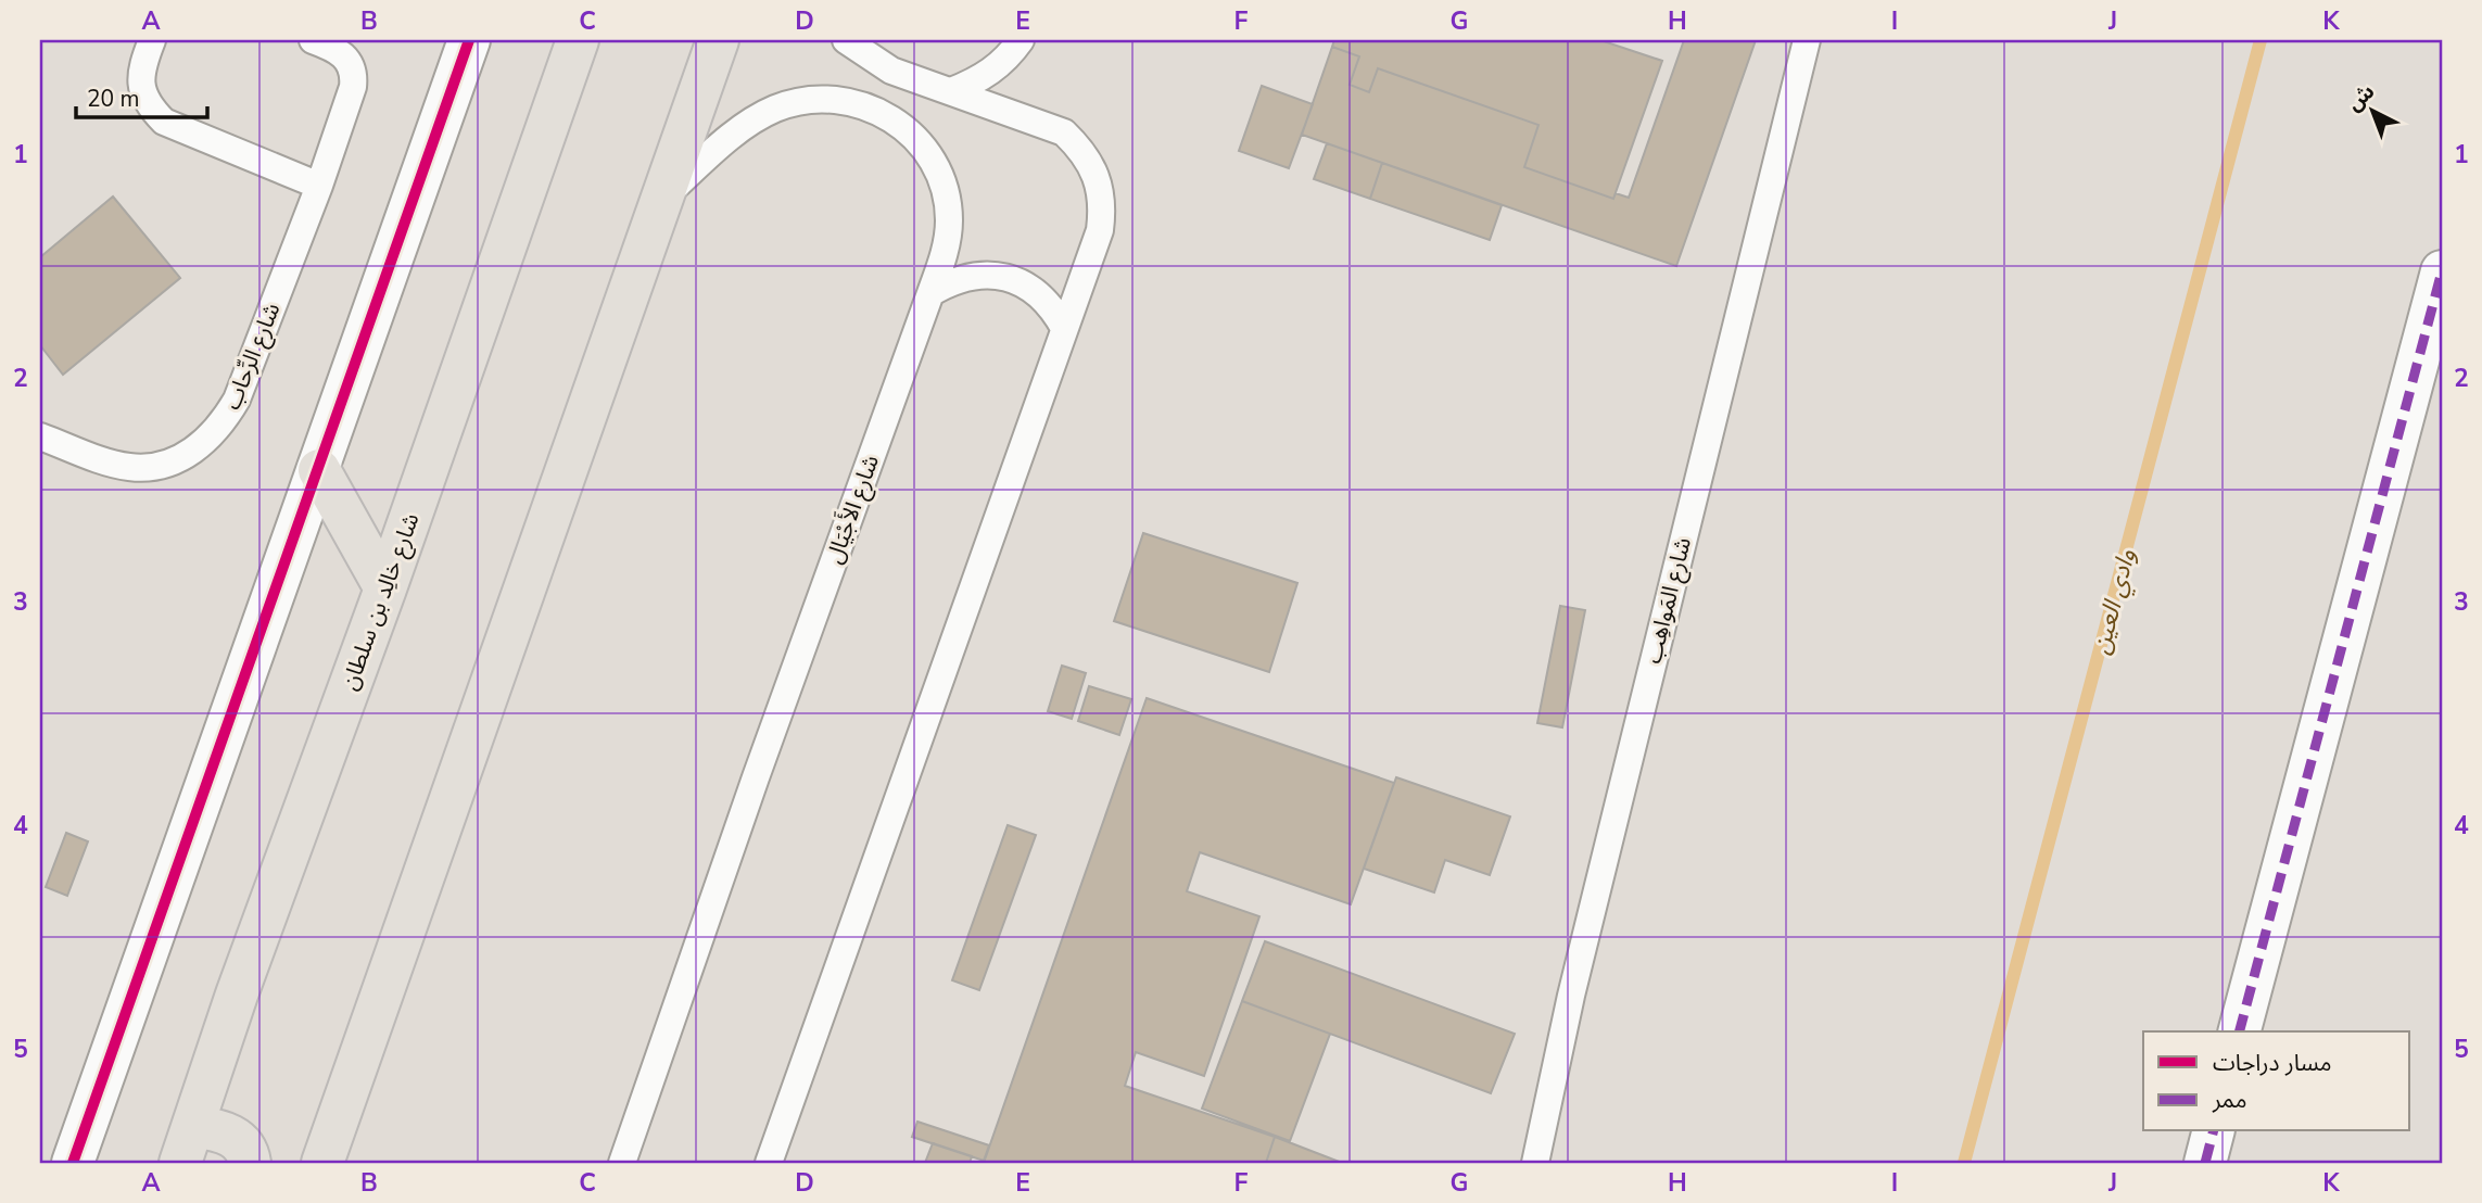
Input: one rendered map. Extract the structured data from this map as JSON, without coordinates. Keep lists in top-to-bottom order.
{
  "streets": {
    "main road": ["شارع خالِد بن سلطان"],
    "lane": ["شارع الرِّحاب", "شارع الأَجْيَال", "شارع المَواهِب"]
  },
  "water": ["وادي العين"],
  "legend": ["مسار دراجات", "ممر"],
  "scale_bar": "20 m",
  "north": "top left",
  "grid": {
    "columns": [
      "A",
      "B",
      "C",
      "D",
      "E",
      "F",
      "G",
      "H",
      "I",
      "J",
      "K"
    ],
    "rows": [
      "1",
      "2",
      "3",
      "4",
      "5"
    ]
  }
}
